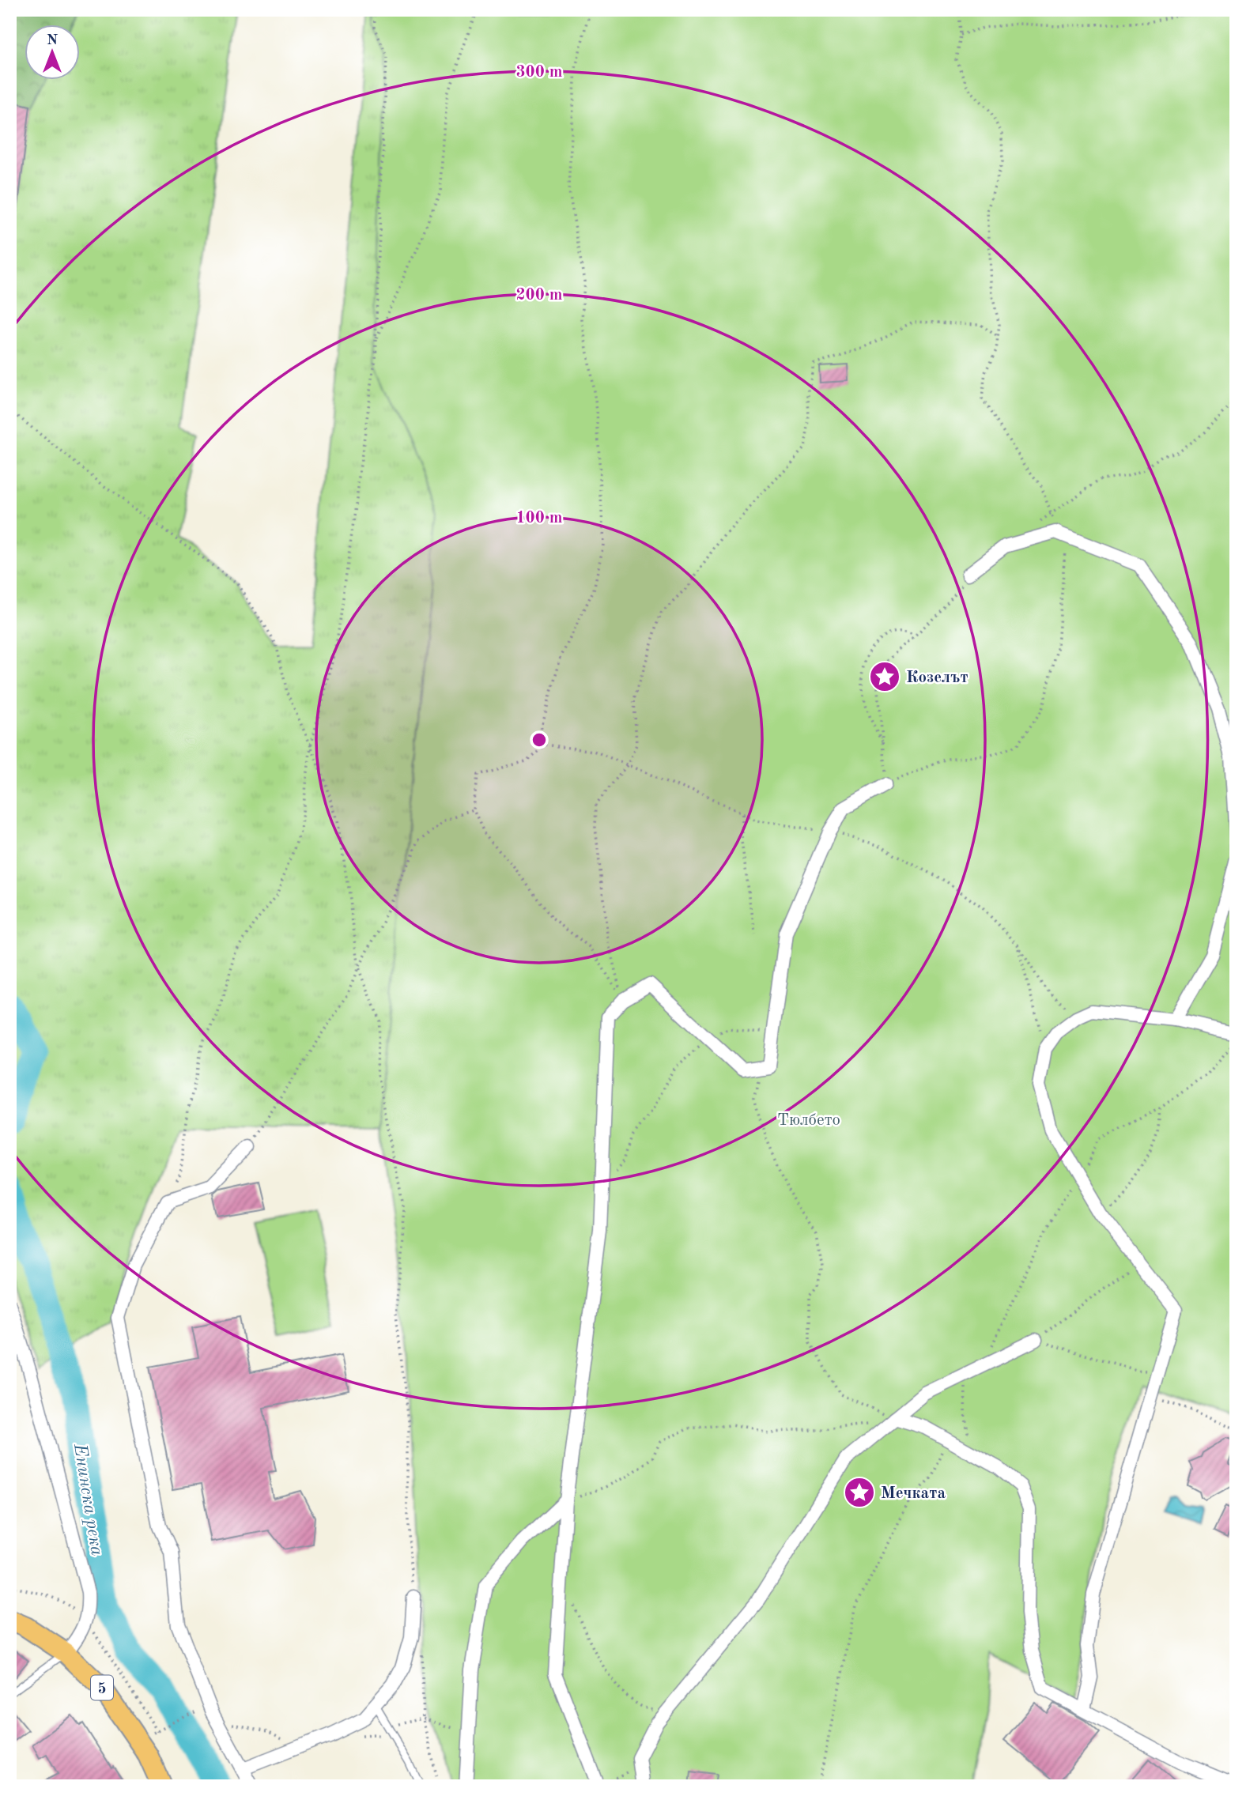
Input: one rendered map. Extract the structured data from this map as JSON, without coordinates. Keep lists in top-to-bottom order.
{
  "streets": {
    "main road": ["5"]
  },
  "water": ["Енинска река"],
  "parks": ["Тюлбето"],
  "places": {
    "place": ["Козелът", "Мечката"]
  },
  "north": "top",
  "rings": ["300 m", "200 m", "100 m"]
}
